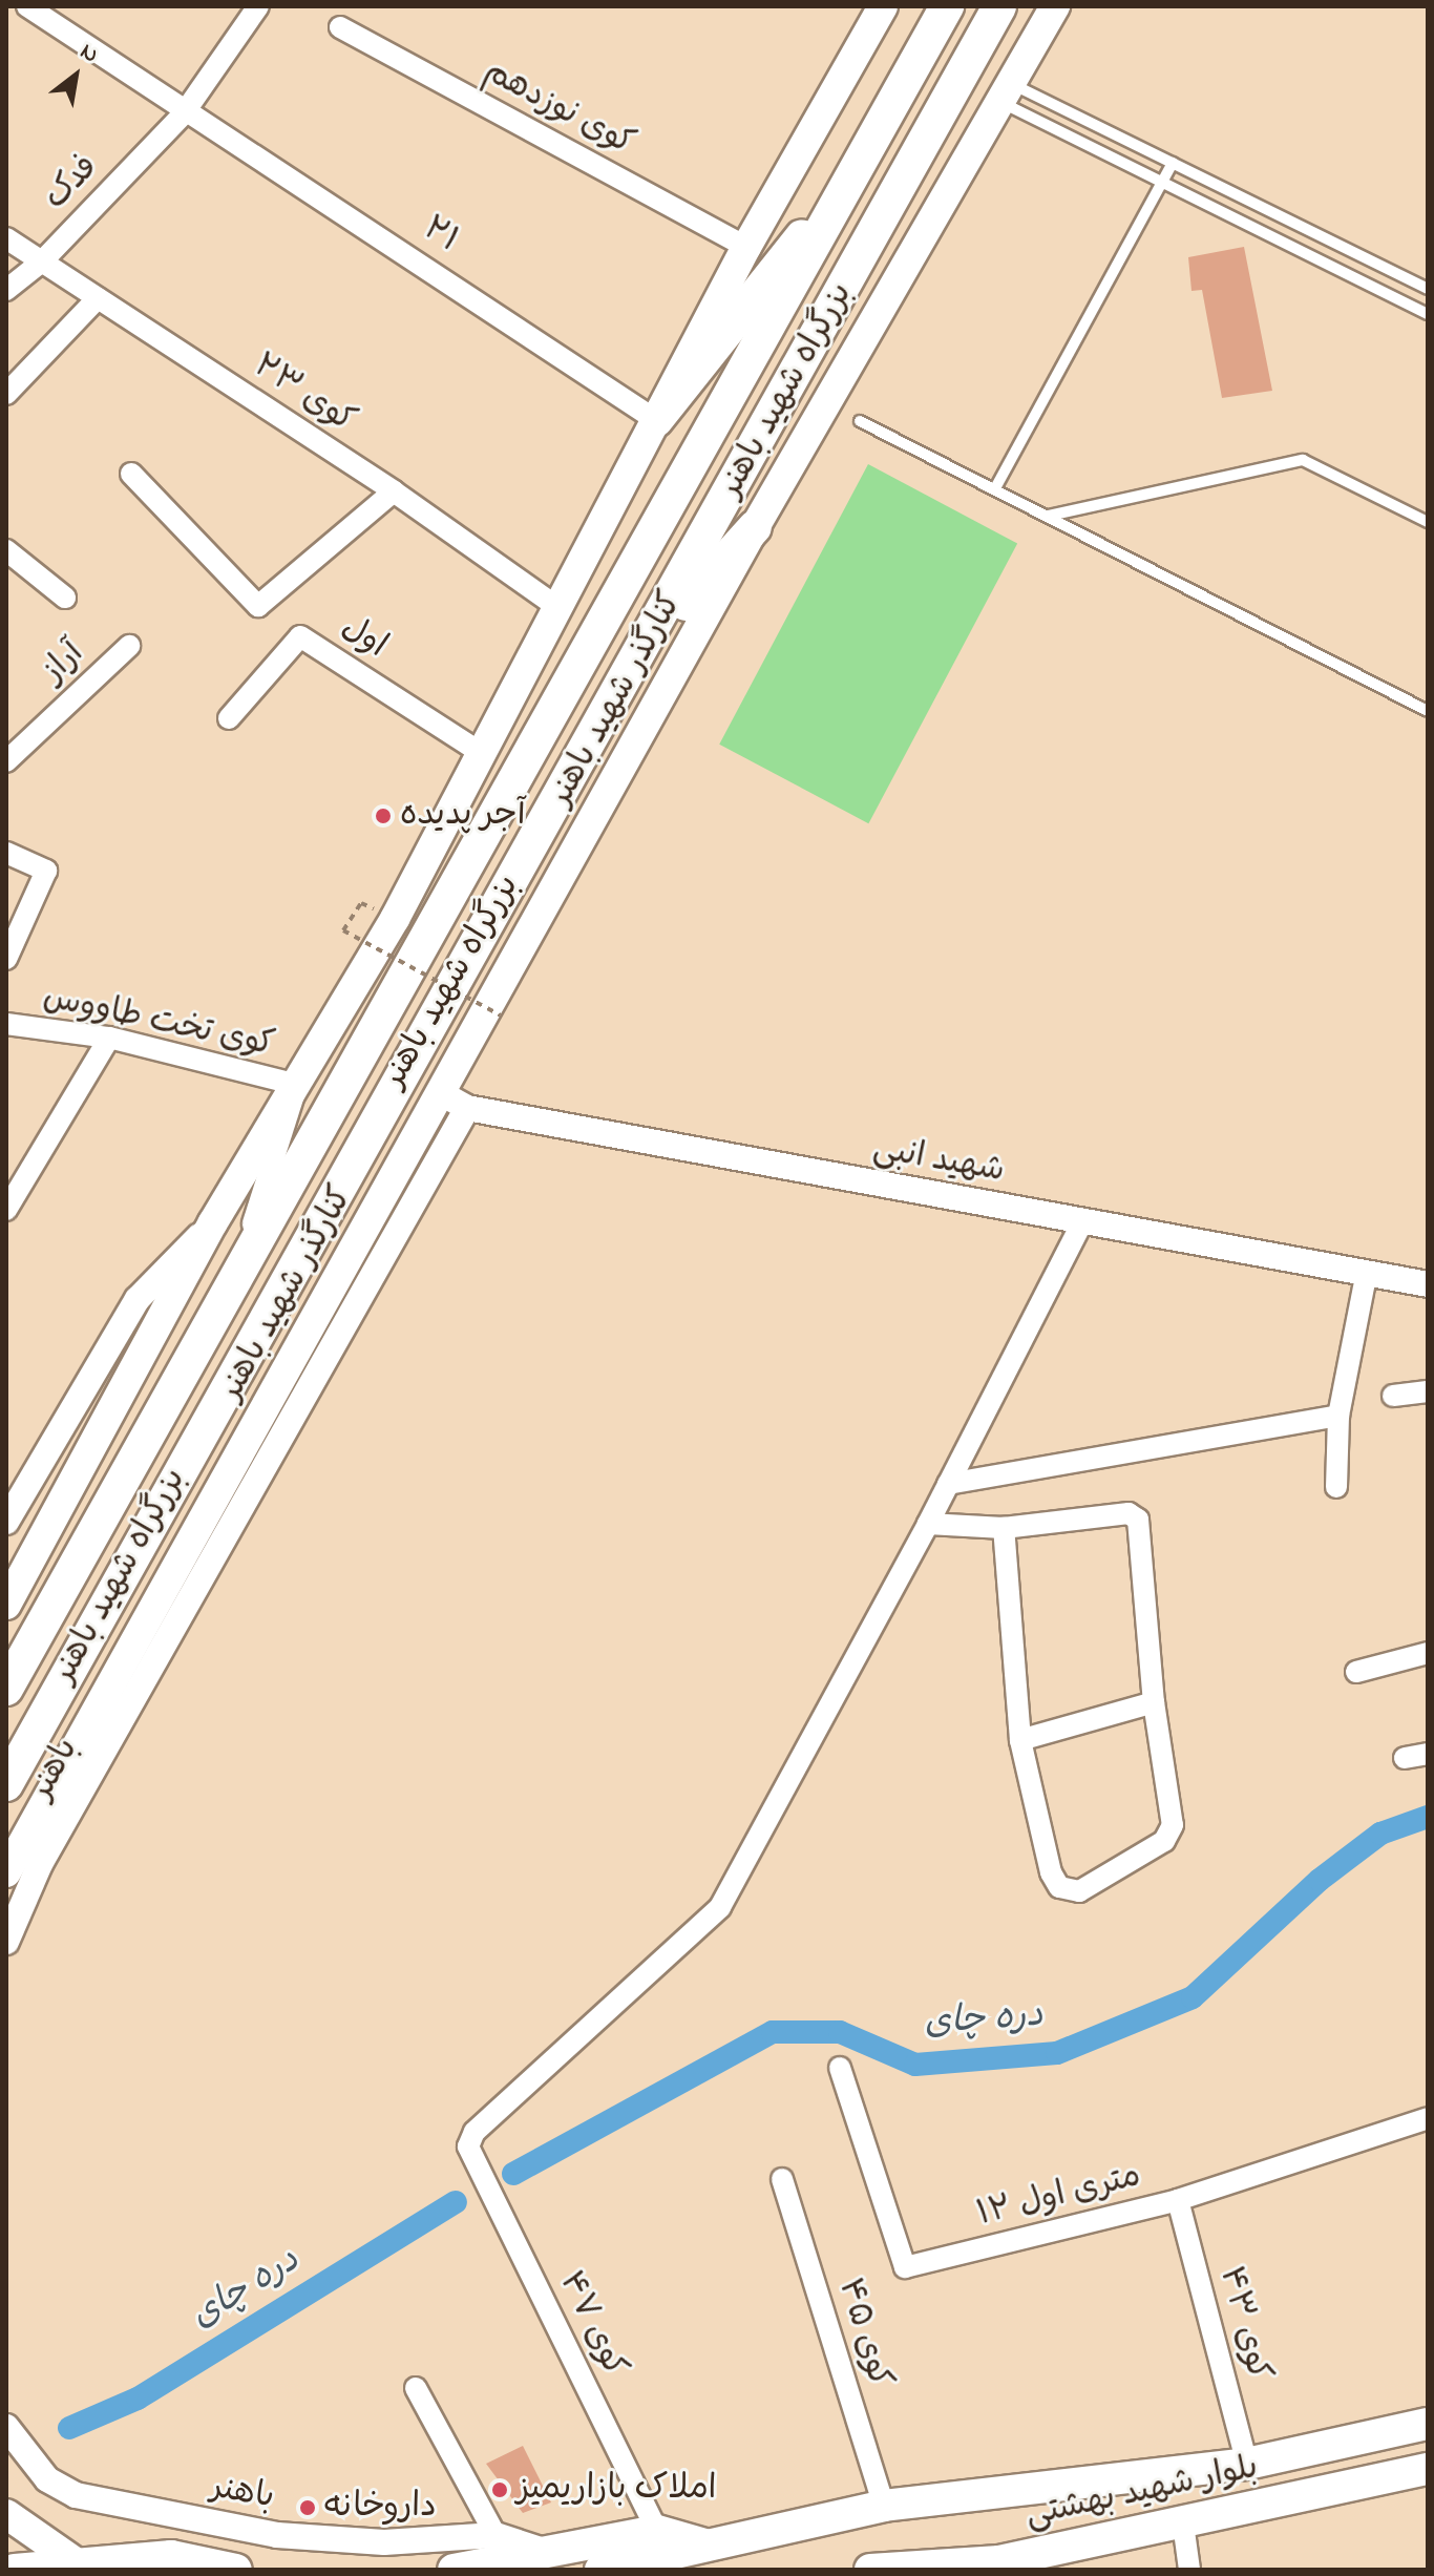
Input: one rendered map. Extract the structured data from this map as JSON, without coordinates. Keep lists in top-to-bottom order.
{
  "streets": {
    "highway": ["بزرگراه شهید باهنر"],
    "main road": ["کنارگذر شهید باهنر", "بلوار شهید بهشتی"],
    "street": [
      "کوی نوزدهم",
      "فدک",
      "۲۱",
      "کوی ۲۳",
      "اول",
      "آراز",
      "کوی تخت طاووس",
      "شهید انبی",
      "باهنر",
      "۱۲ متری اول",
      "کوی ۴۳",
      "کوی ۴۷",
      "کوی ۴۵"
    ]
  },
  "crossings": [
    ["فدک", "۲۱"],
    ["فدک", "کوی ۲۳"],
    ["کنارگذر شهید باهنر", "شهید انبی"],
    ["شهید انبی", "باهنر"],
    ["۱۲ متری اول", "کوی ۴۳"],
    ["کوی ۴۳", "بلوار شهید بهشتی"],
    ["کوی ۴۵", "بلوار شهید بهشتی"]
  ],
  "water": ["دره چای"],
  "places": ["آجر پدیده", "املاک بازاریمیز", "داروخانه"],
  "north": "top right"
}
